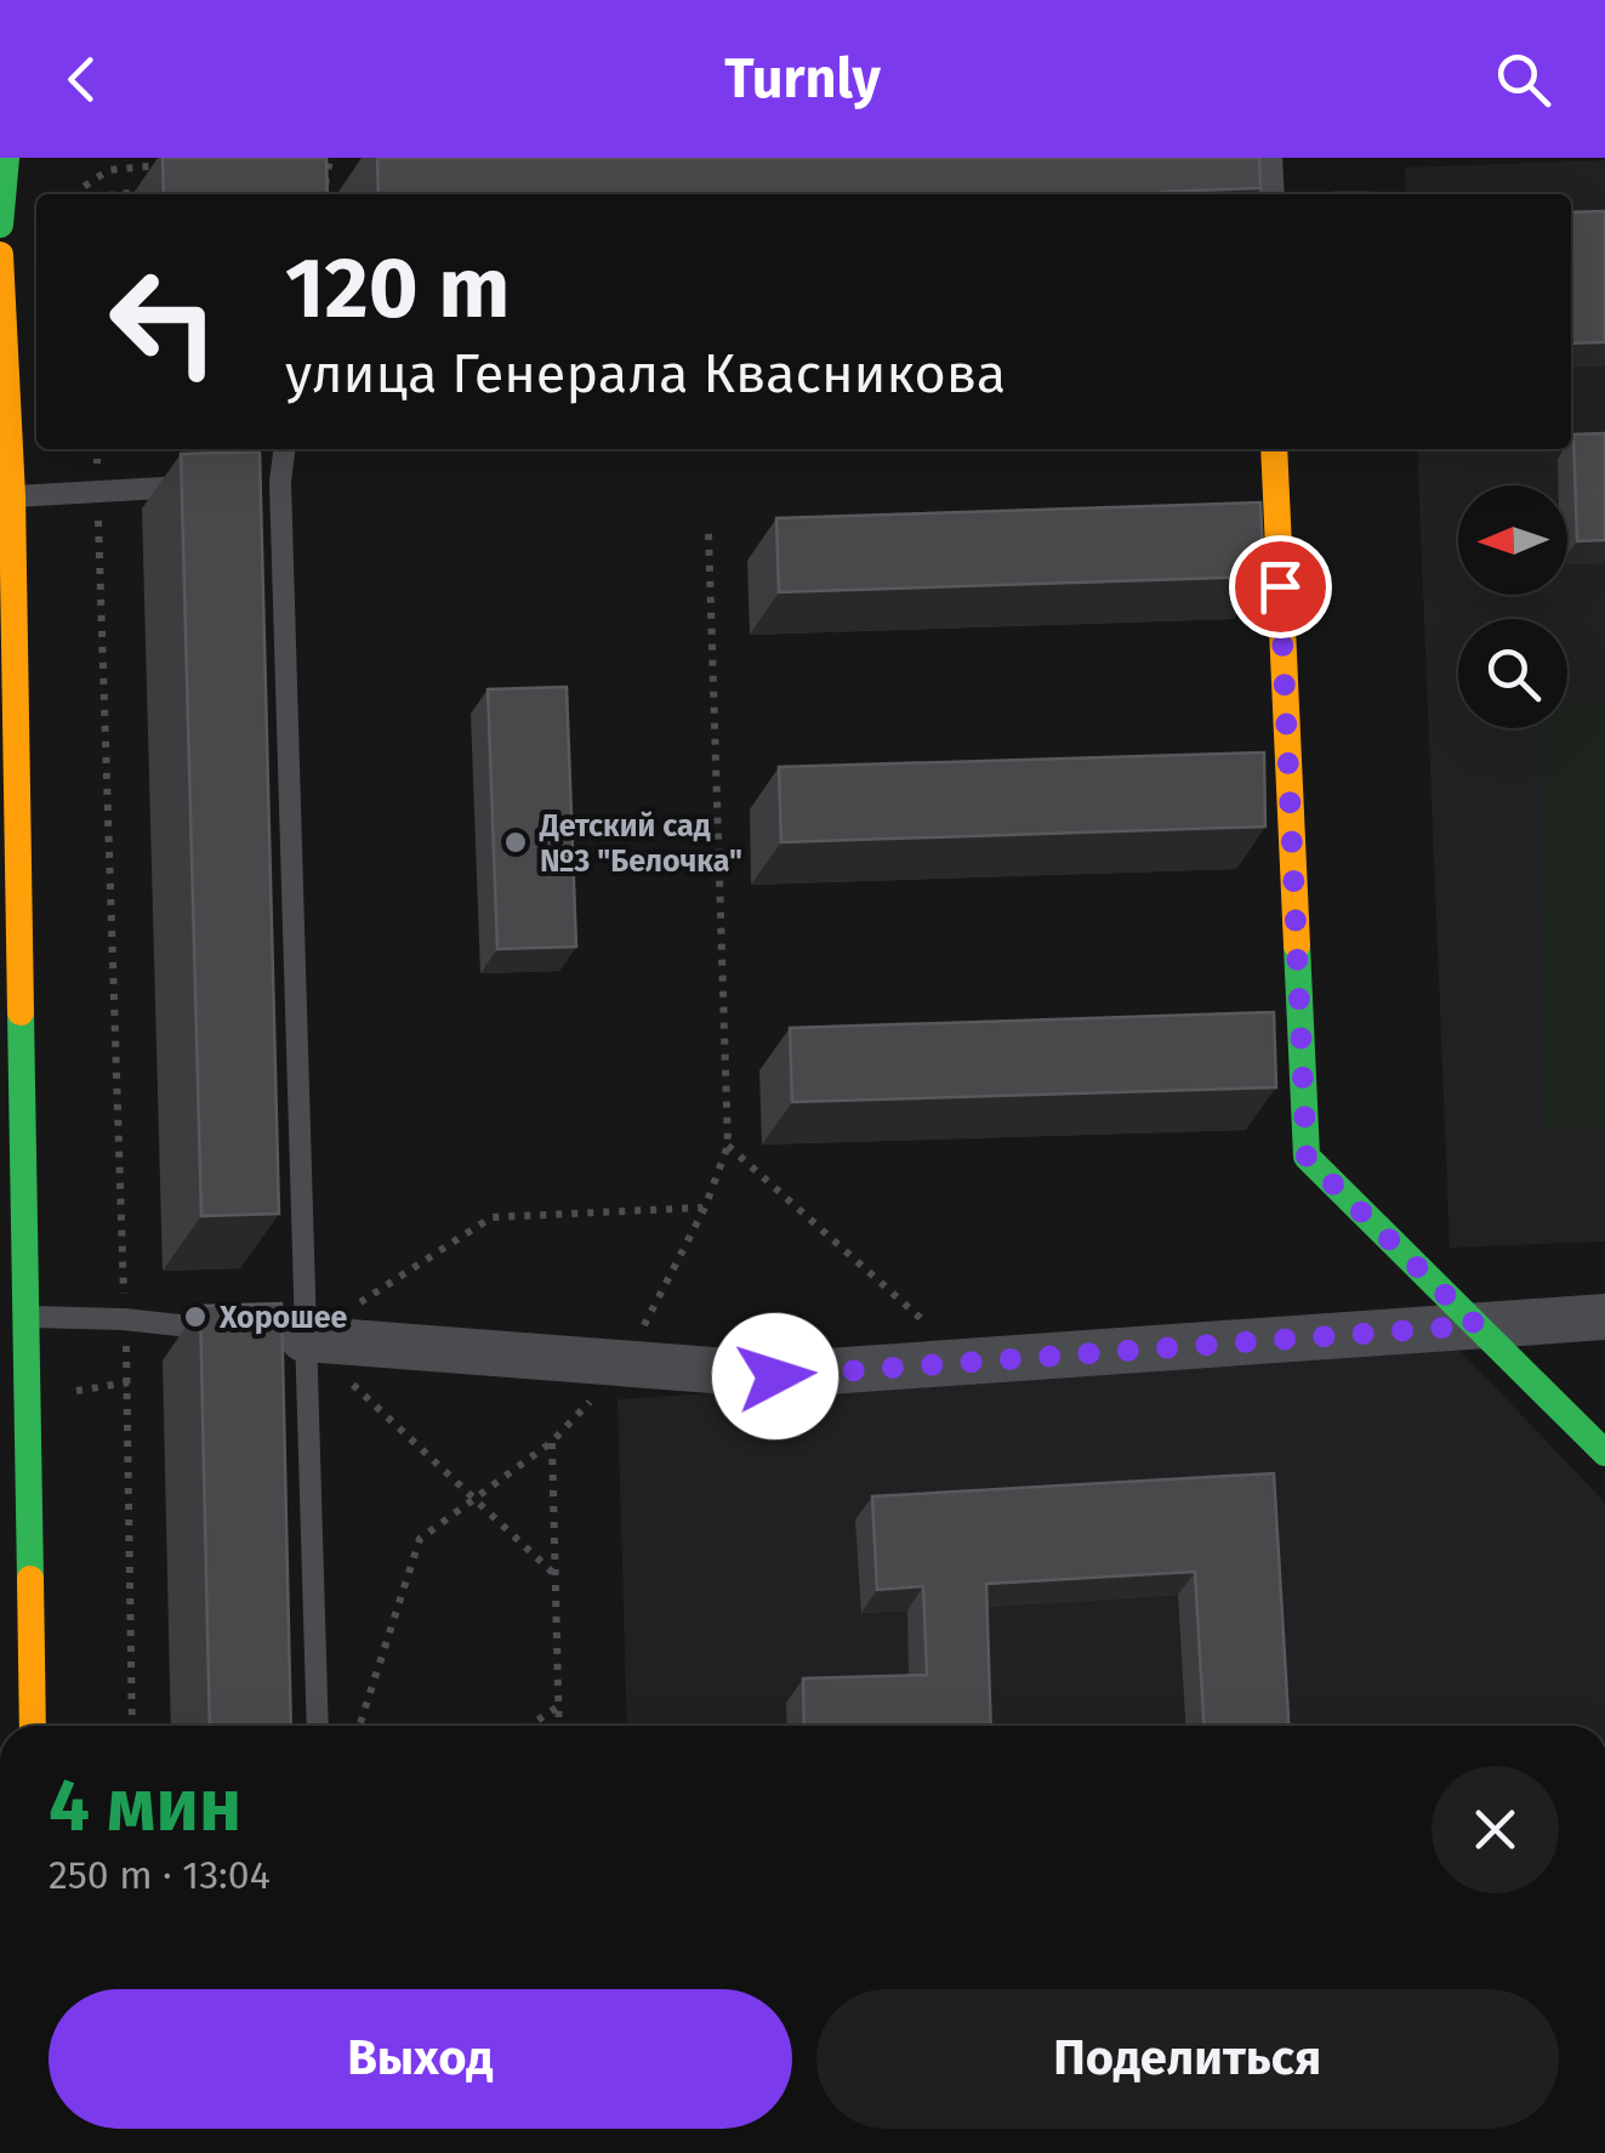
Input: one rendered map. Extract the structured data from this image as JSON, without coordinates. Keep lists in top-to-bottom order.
{
  "places": ["Детский сад №3 \"Белочка\"", "Хорошее"],
  "north": "left",
  "page": {
    "header": "Turnly",
    "turn": ["120 m", "улица Генерала Квасникова"],
    "heading": ["4 мин", "250 m · 13:04"],
    "buttons": ["Выход", "Поделиться"]
  }
}
